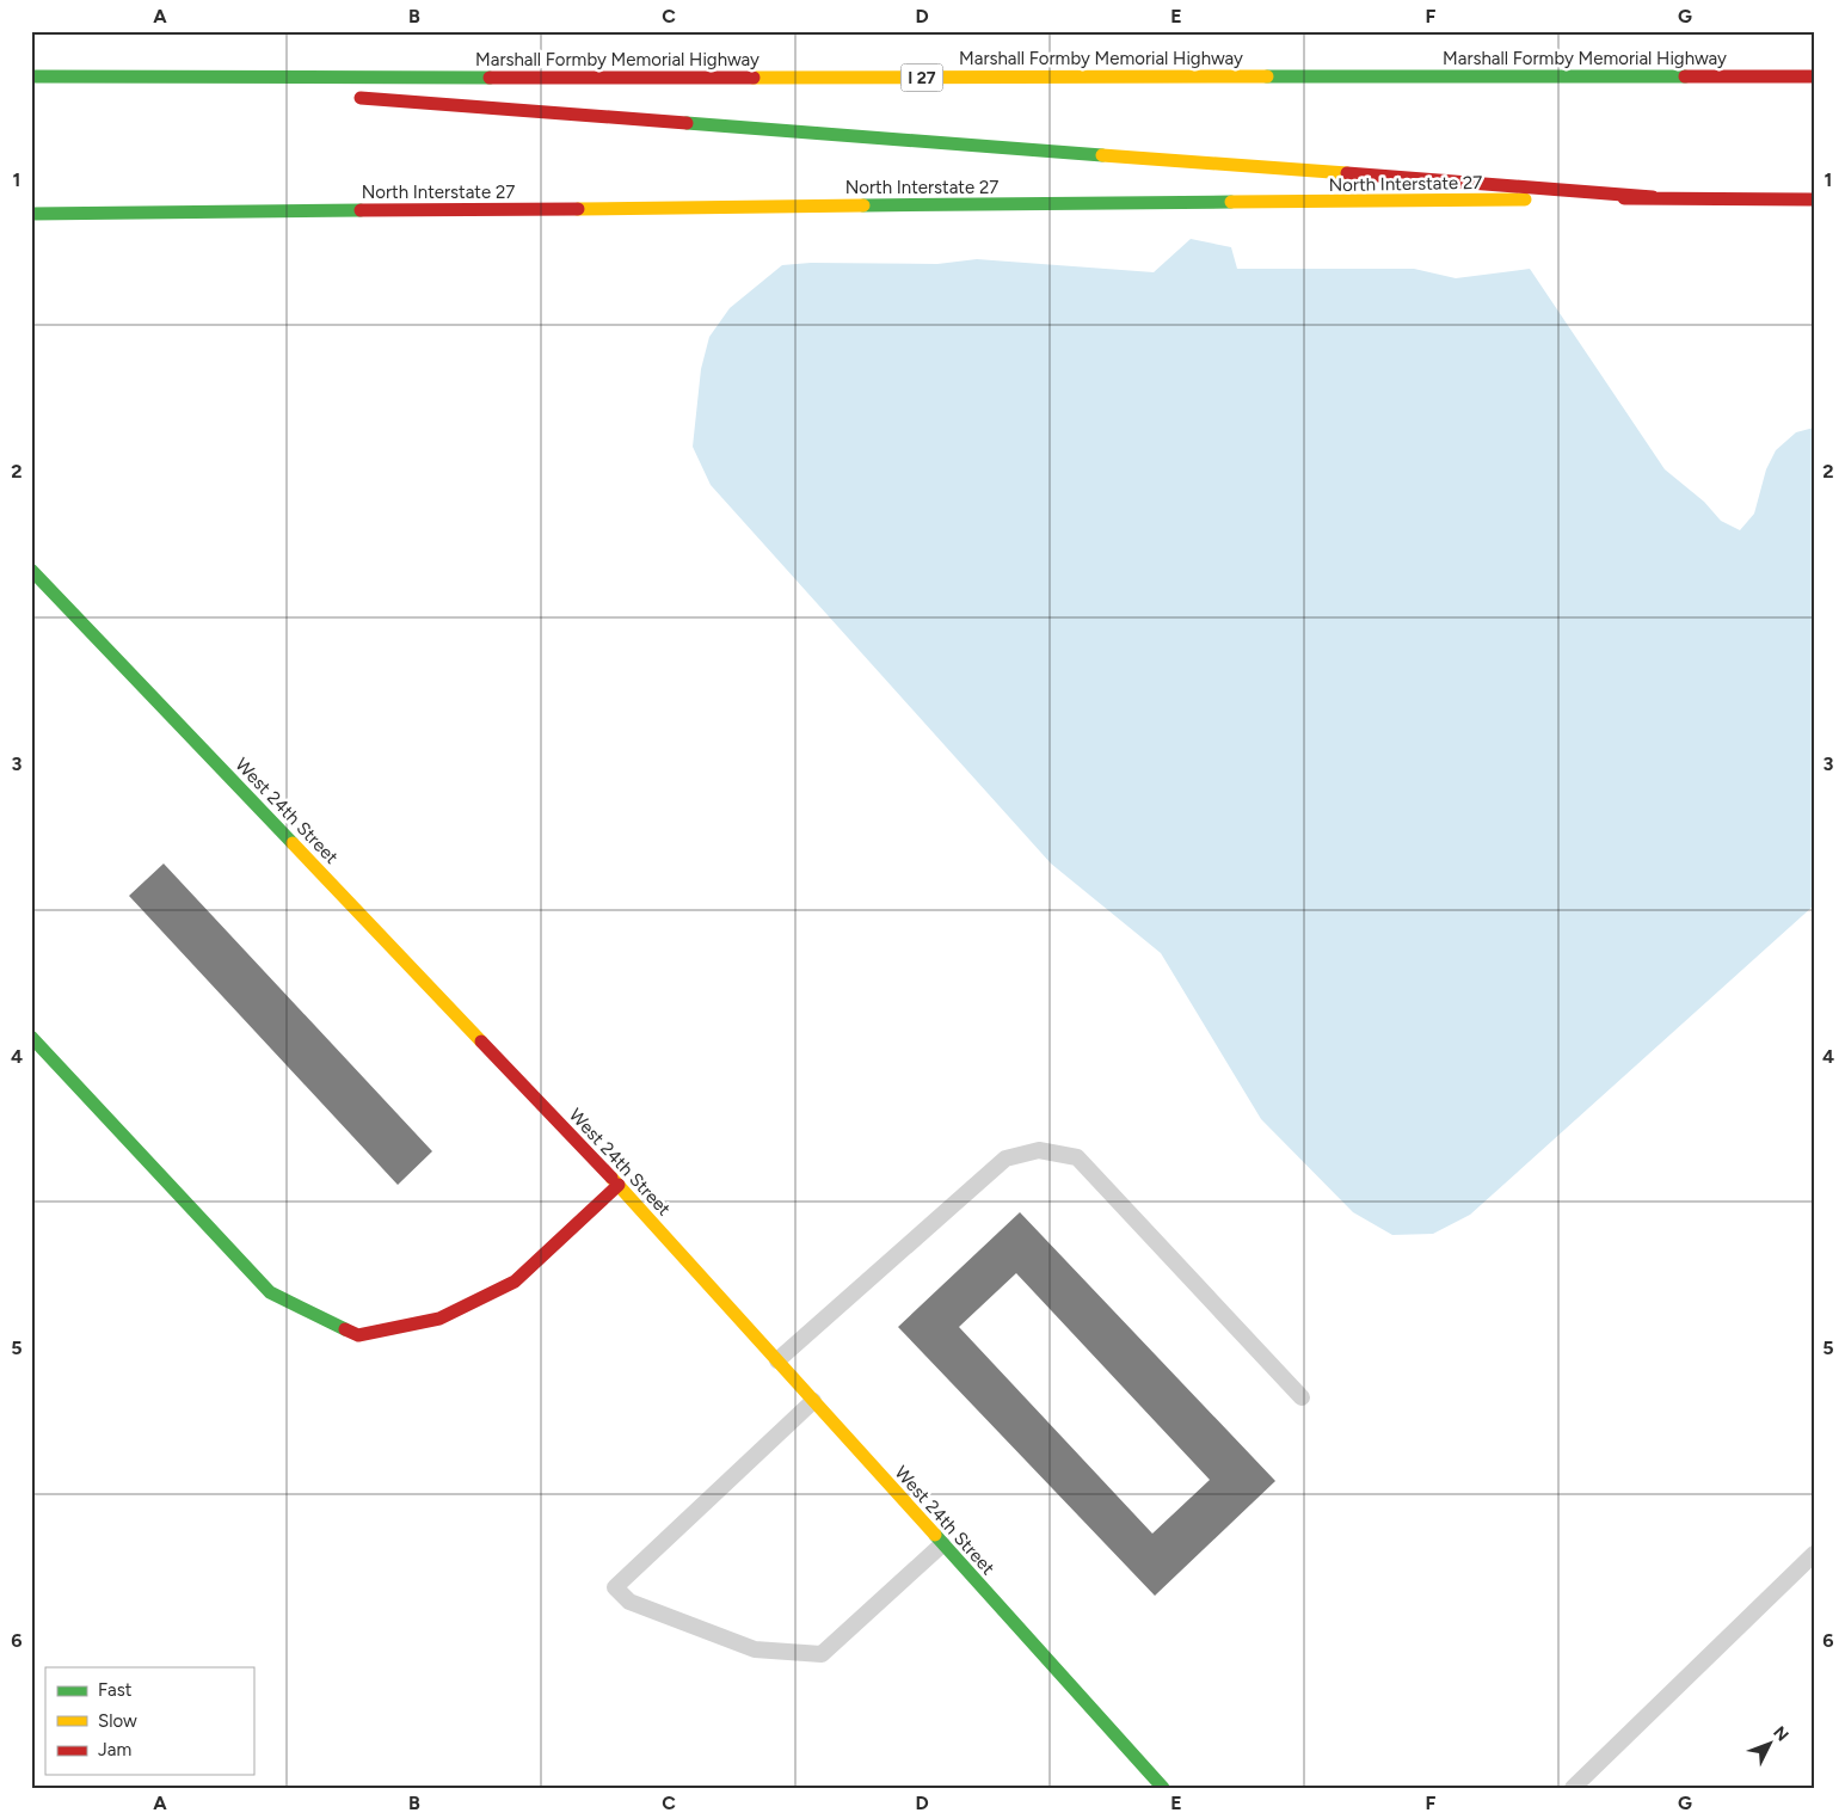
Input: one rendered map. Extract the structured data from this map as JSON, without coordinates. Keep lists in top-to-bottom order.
{
  "streets": {
    "main road": [
      "Marshall Formby Memorial Highway",
      "I 27",
      "North Interstate 27",
      "West 24th Street"
    ]
  },
  "legend": ["Fast", "Slow", "Jam"],
  "north": "top right",
  "grid": {
    "columns": [
      "A",
      "B",
      "C",
      "D",
      "E",
      "F",
      "G"
    ],
    "rows": [
      "1",
      "2",
      "3",
      "4",
      "5",
      "6"
    ]
  }
}
